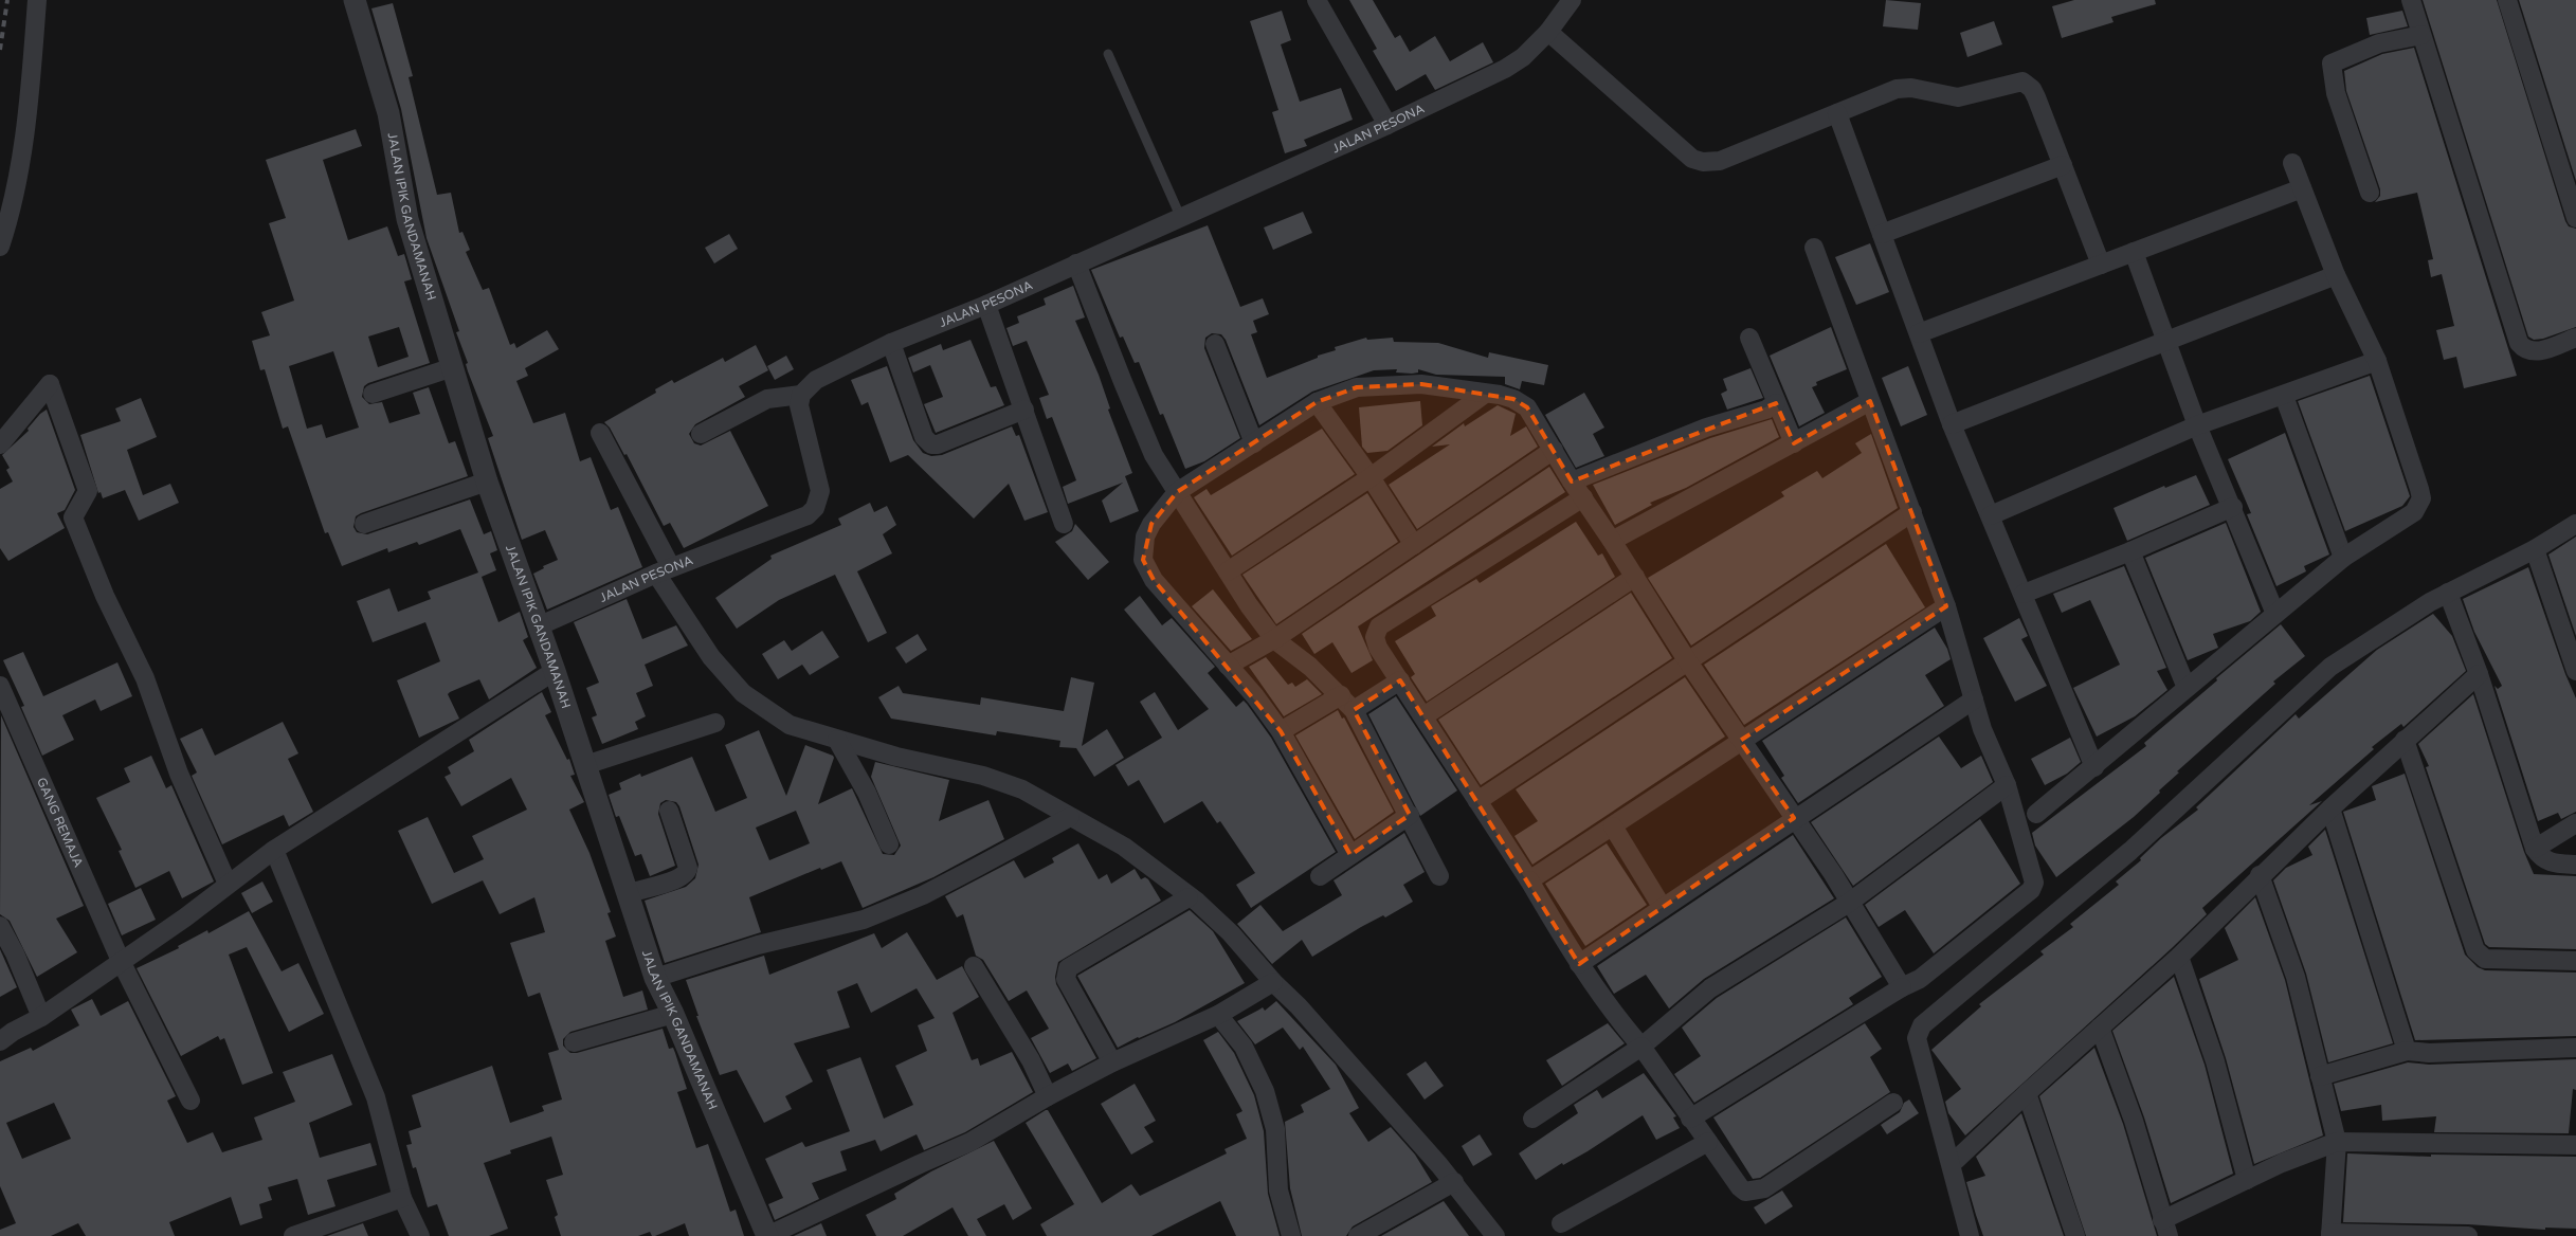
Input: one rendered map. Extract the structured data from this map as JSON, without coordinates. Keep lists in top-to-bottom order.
{
  "streets": {
    "street": ["JALAN PESONA", "JALAN IPIK GANDAMANAH", "GANG REMAJA"]
  },
  "crossings": [
    ["JALAN PESONA", "JALAN IPIK GANDAMANAH"]
  ]
}
